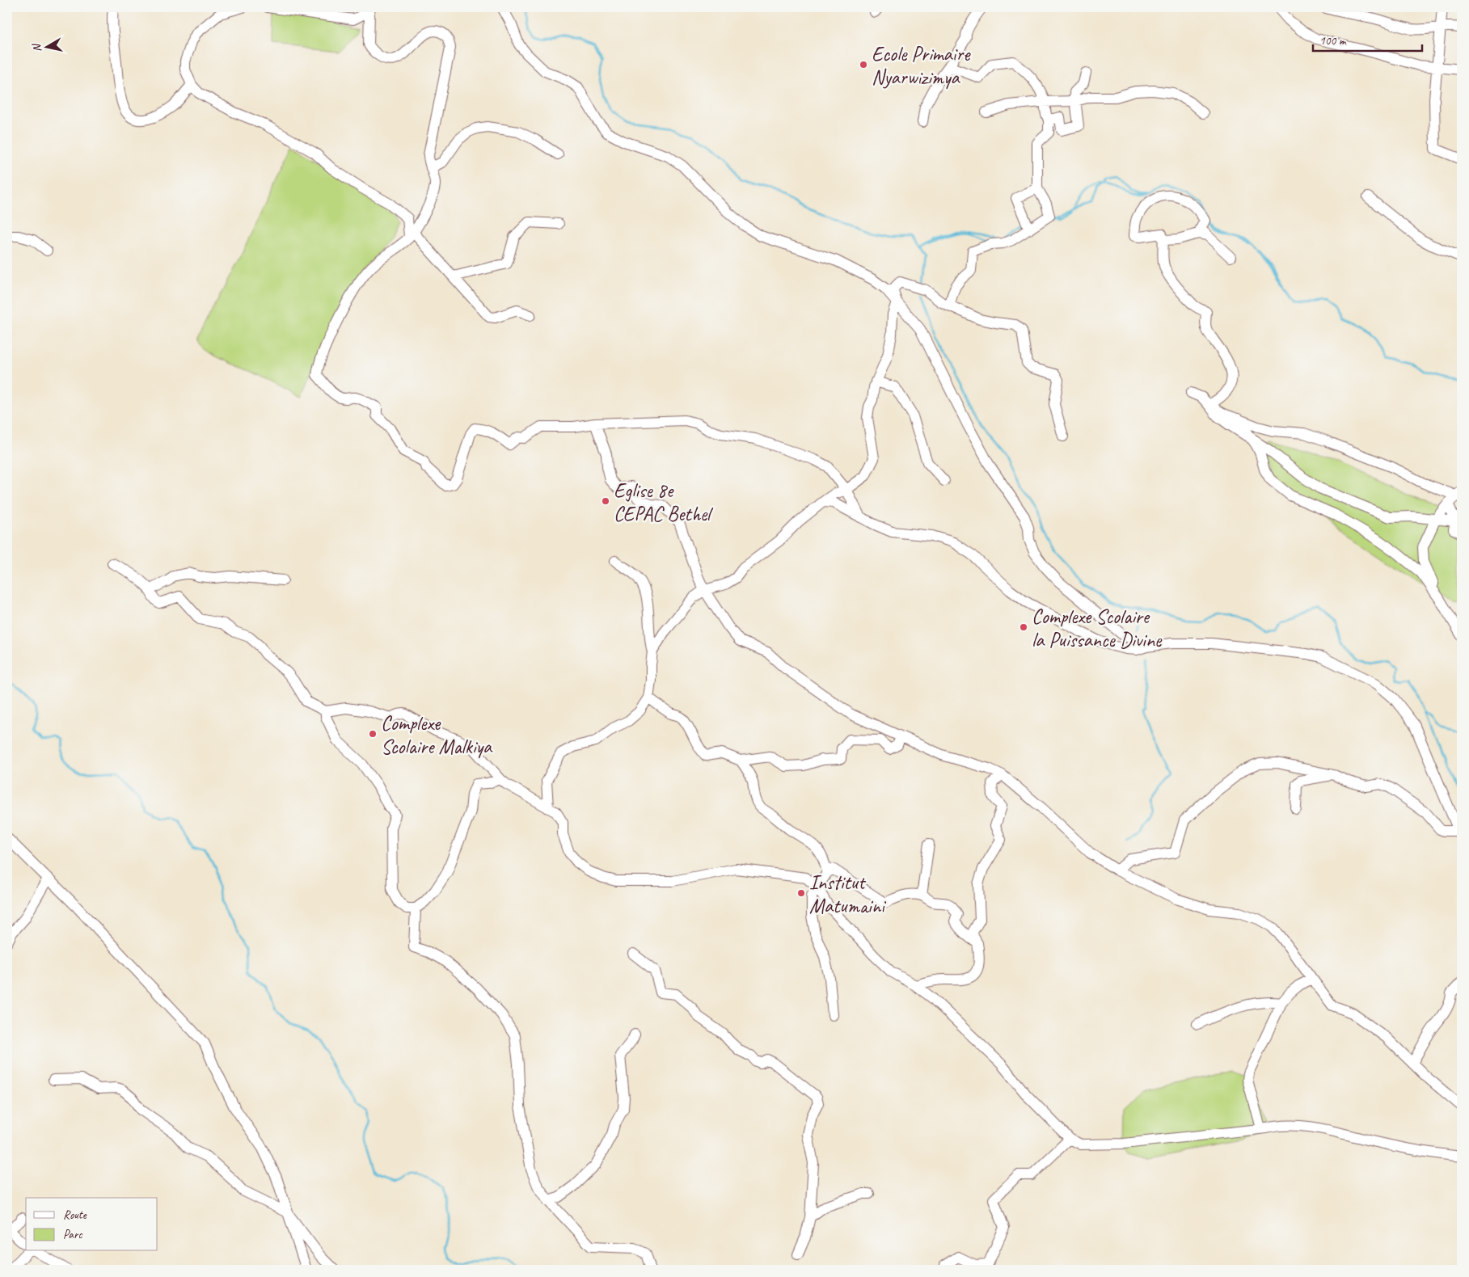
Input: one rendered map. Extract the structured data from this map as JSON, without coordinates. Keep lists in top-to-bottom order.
{
  "places": [
    "Ecole Primaire Nyarwizimya",
    "Eglise 8e CEPAC Bethel",
    "Complexe Scolaire la Puissance Divine",
    "Complexe Scolaire Malkiya",
    "Institut Matumaini"
  ],
  "legend": ["Route", "Parc"],
  "scale_bar": "100 m",
  "north": "left"
}
